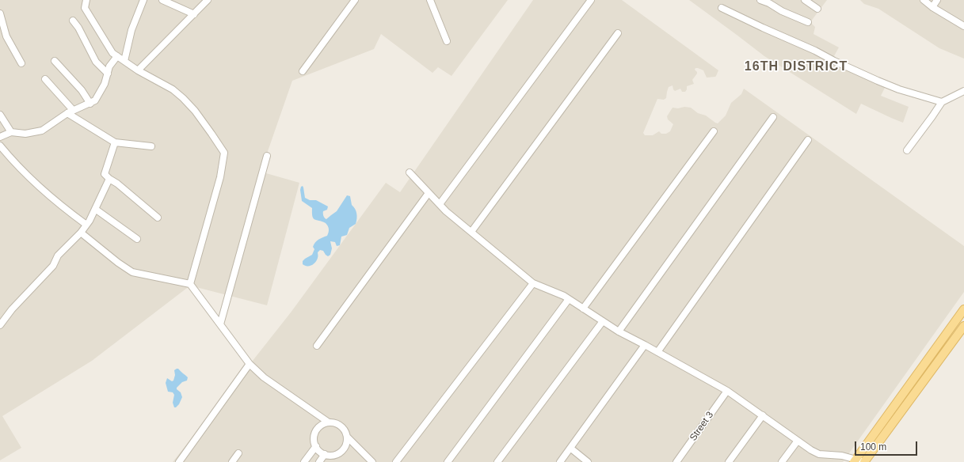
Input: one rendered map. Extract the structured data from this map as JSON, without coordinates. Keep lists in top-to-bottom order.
{
  "streets": {
    "street": ["Street 3"]
  },
  "districts": ["16TH DISTRICT"],
  "scale_bar": "100 m"
}
